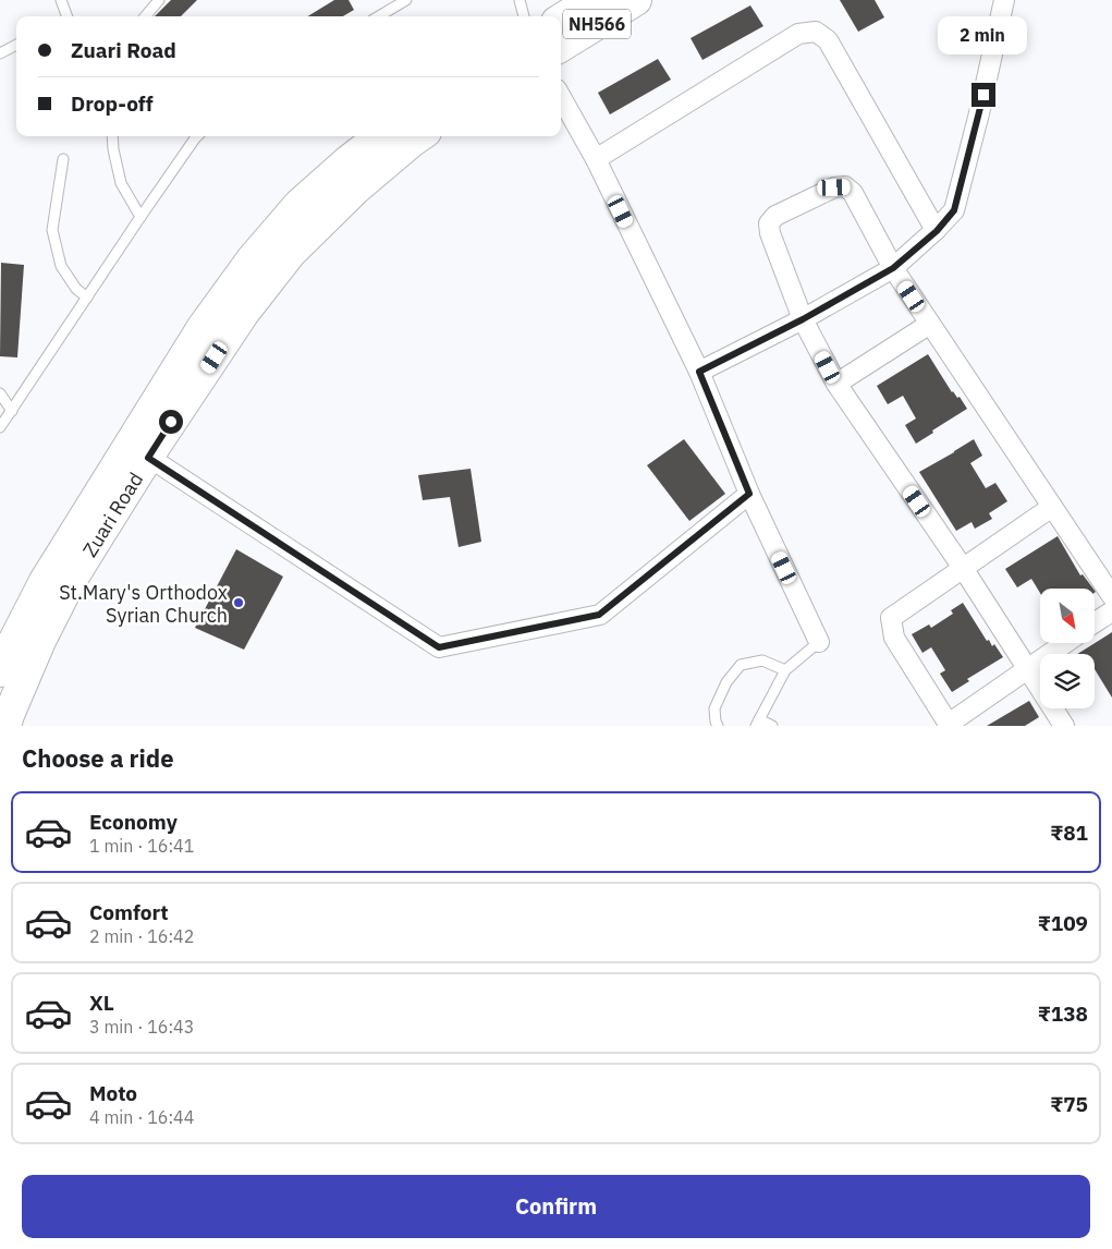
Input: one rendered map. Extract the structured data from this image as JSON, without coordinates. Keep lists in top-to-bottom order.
{
  "streets": {
    "highway": ["NH566", "Zuari Road"]
  },
  "places": ["St.Mary's Orthodox Syrian Church"],
  "north": "bottom right",
  "page": {
    "bubble": "2 min",
    "banner": ["Zuari Road", "Drop-off"],
    "heading": "Choose a ride",
    "list": [
      {
        "name": "Economy",
        "note": "1 min · 16:41",
        "value": "₹81"
      },
      {
        "name": "Comfort",
        "note": "2 min · 16:42",
        "value": "₹109"
      },
      {
        "name": "XL",
        "note": "3 min · 16:43",
        "value": "₹138"
      },
      {
        "name": "Moto",
        "note": "4 min · 16:44",
        "value": "₹75"
      }
    ],
    "buttons": "Confirm"
  }
}
